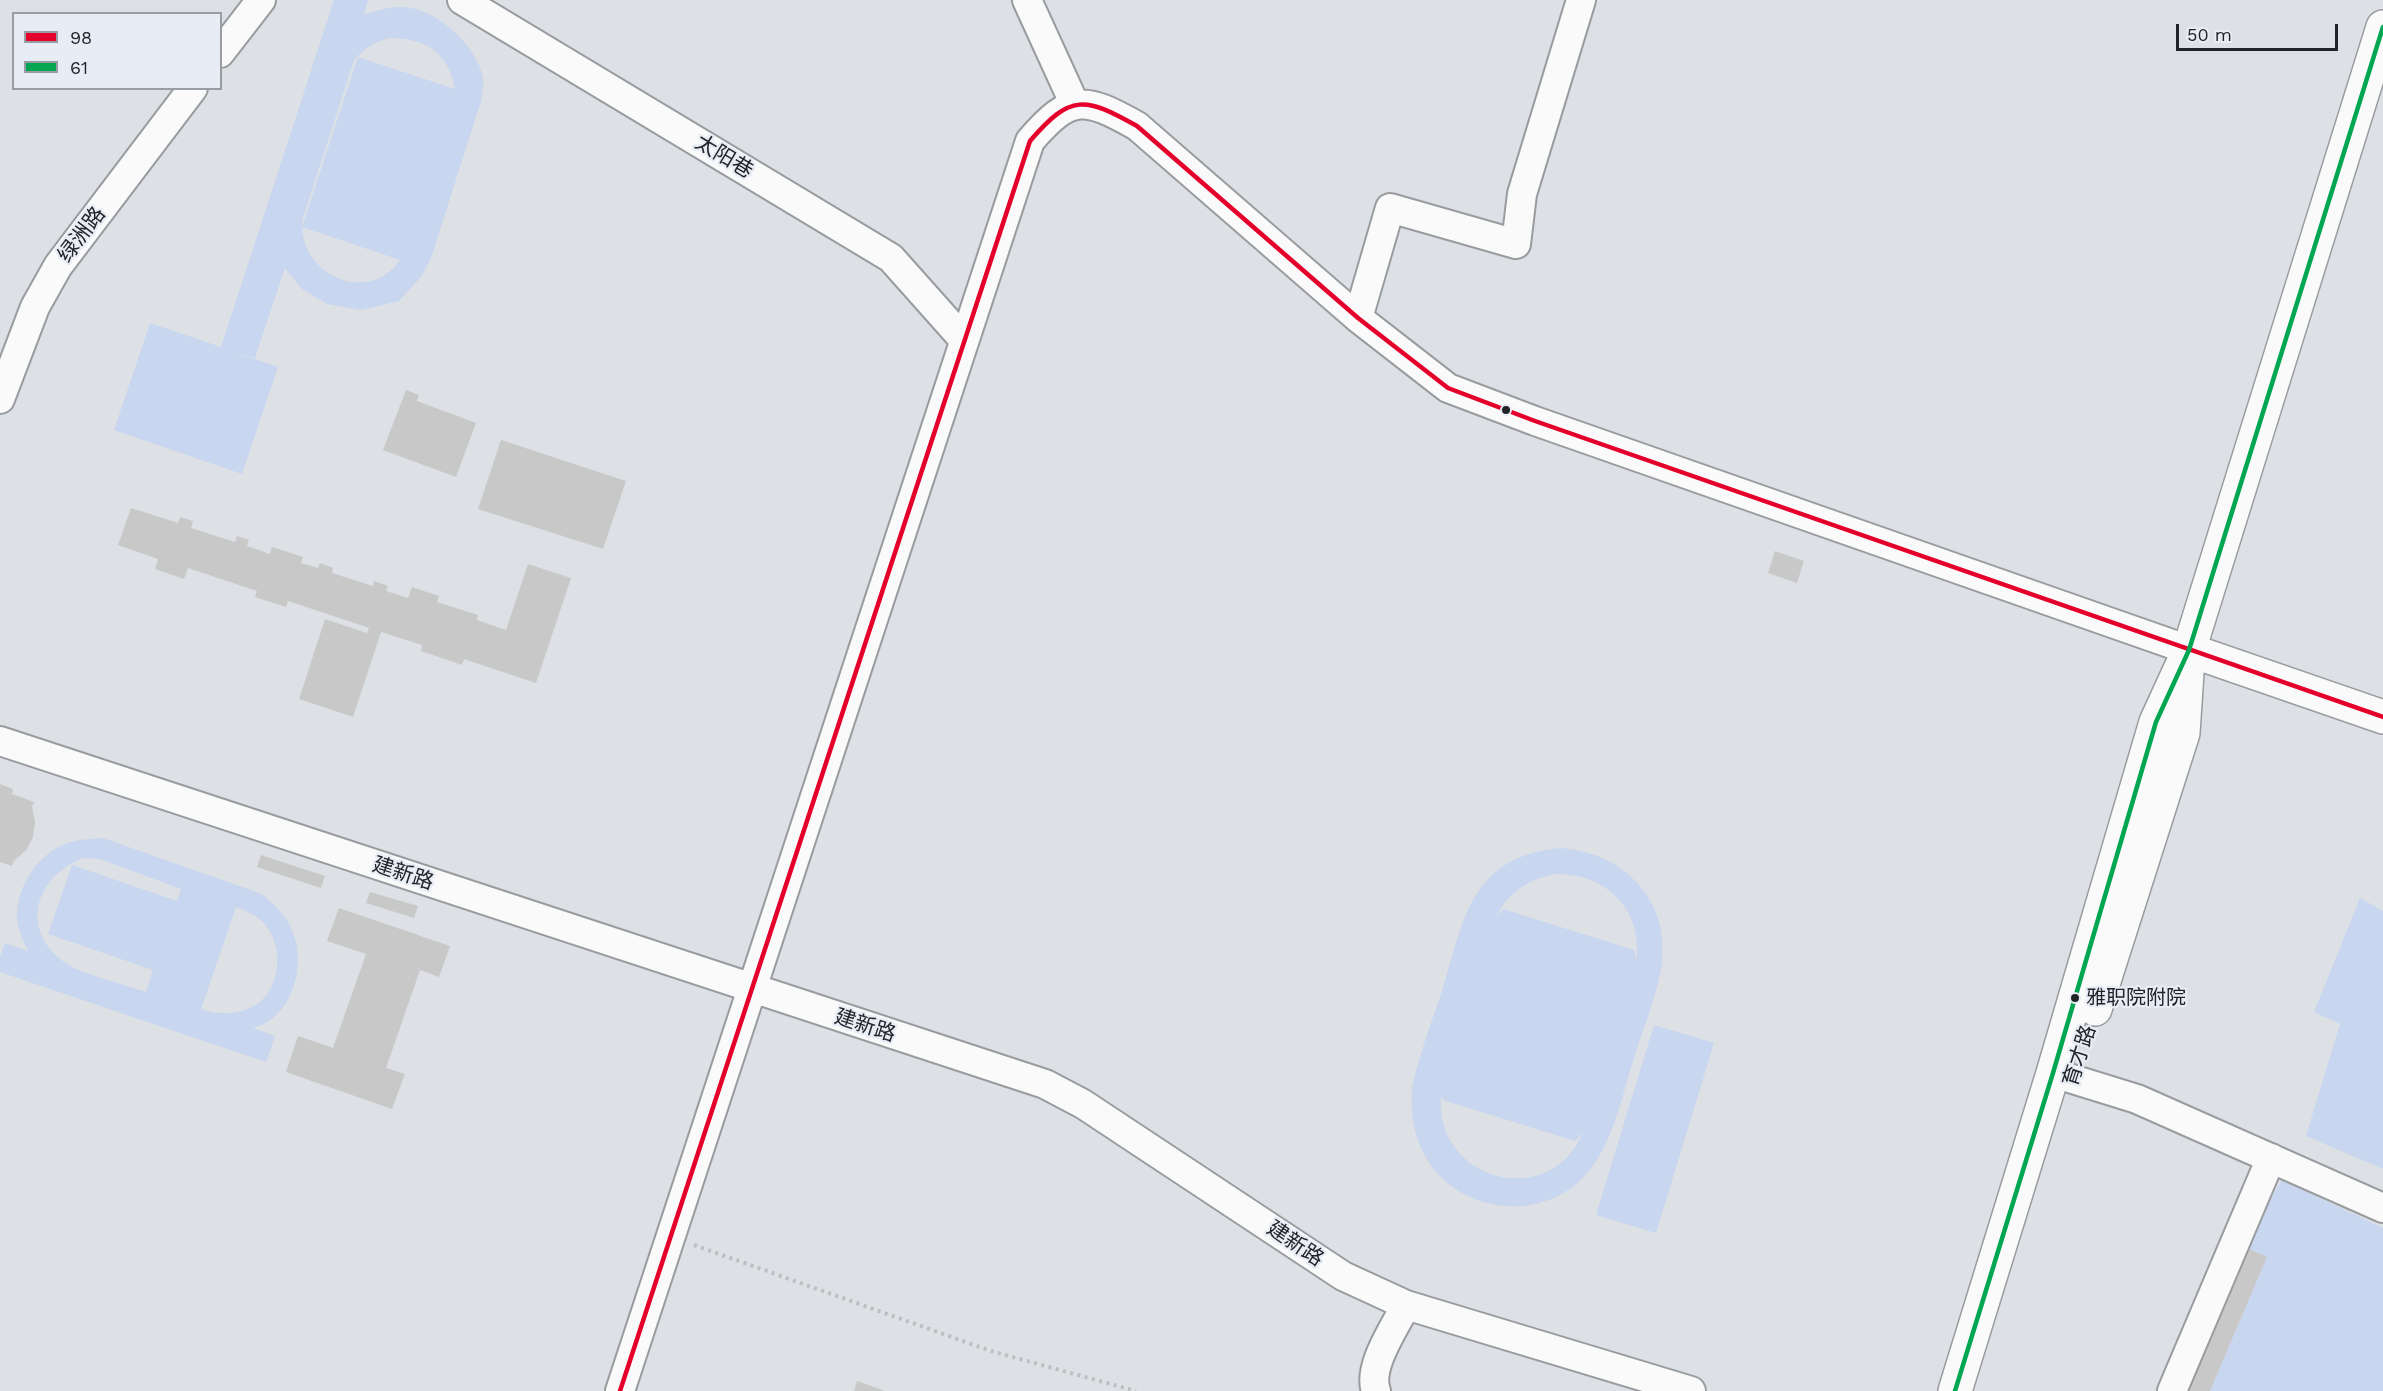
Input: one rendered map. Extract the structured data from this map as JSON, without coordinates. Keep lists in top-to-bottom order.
{
  "streets": {
    "main road": ["育才路"],
    "street": ["太阳巷", "绿洲路", "建新路"]
  },
  "places": ["雅职院附院"],
  "lines": ["transit line 61", "transit line 98"],
  "legend": ["98", "61"],
  "scale_bar": "50 m"
}
